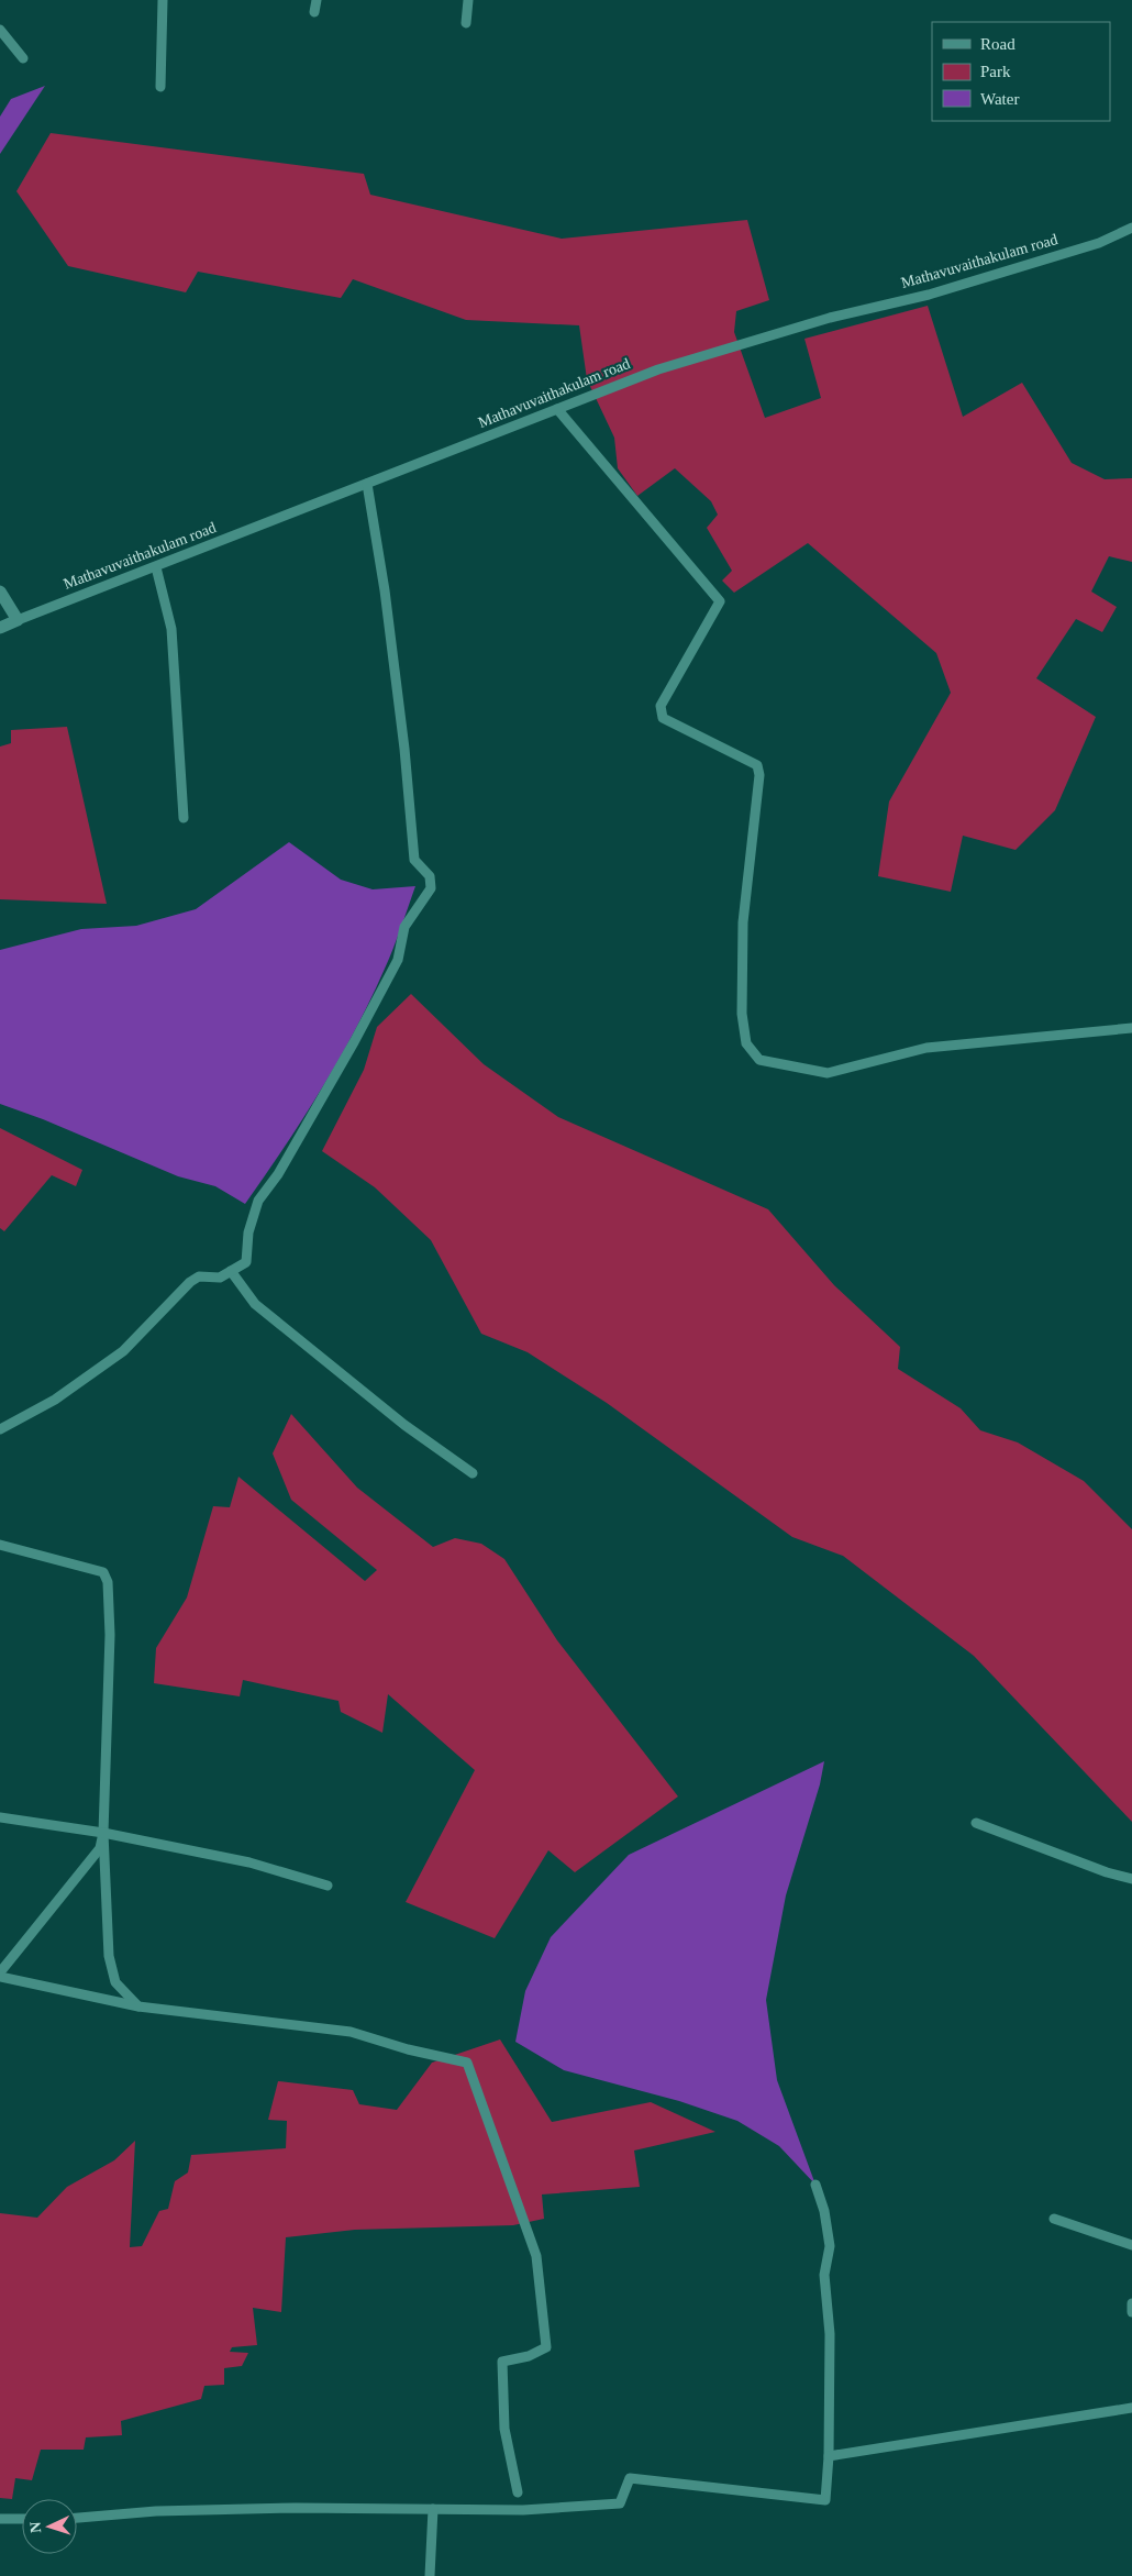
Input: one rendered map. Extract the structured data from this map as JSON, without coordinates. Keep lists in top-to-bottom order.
{
  "streets": {
    "street": ["Mathavuvaithakulam road"]
  },
  "legend": ["Road", "Park", "Water"],
  "north": "left"
}
